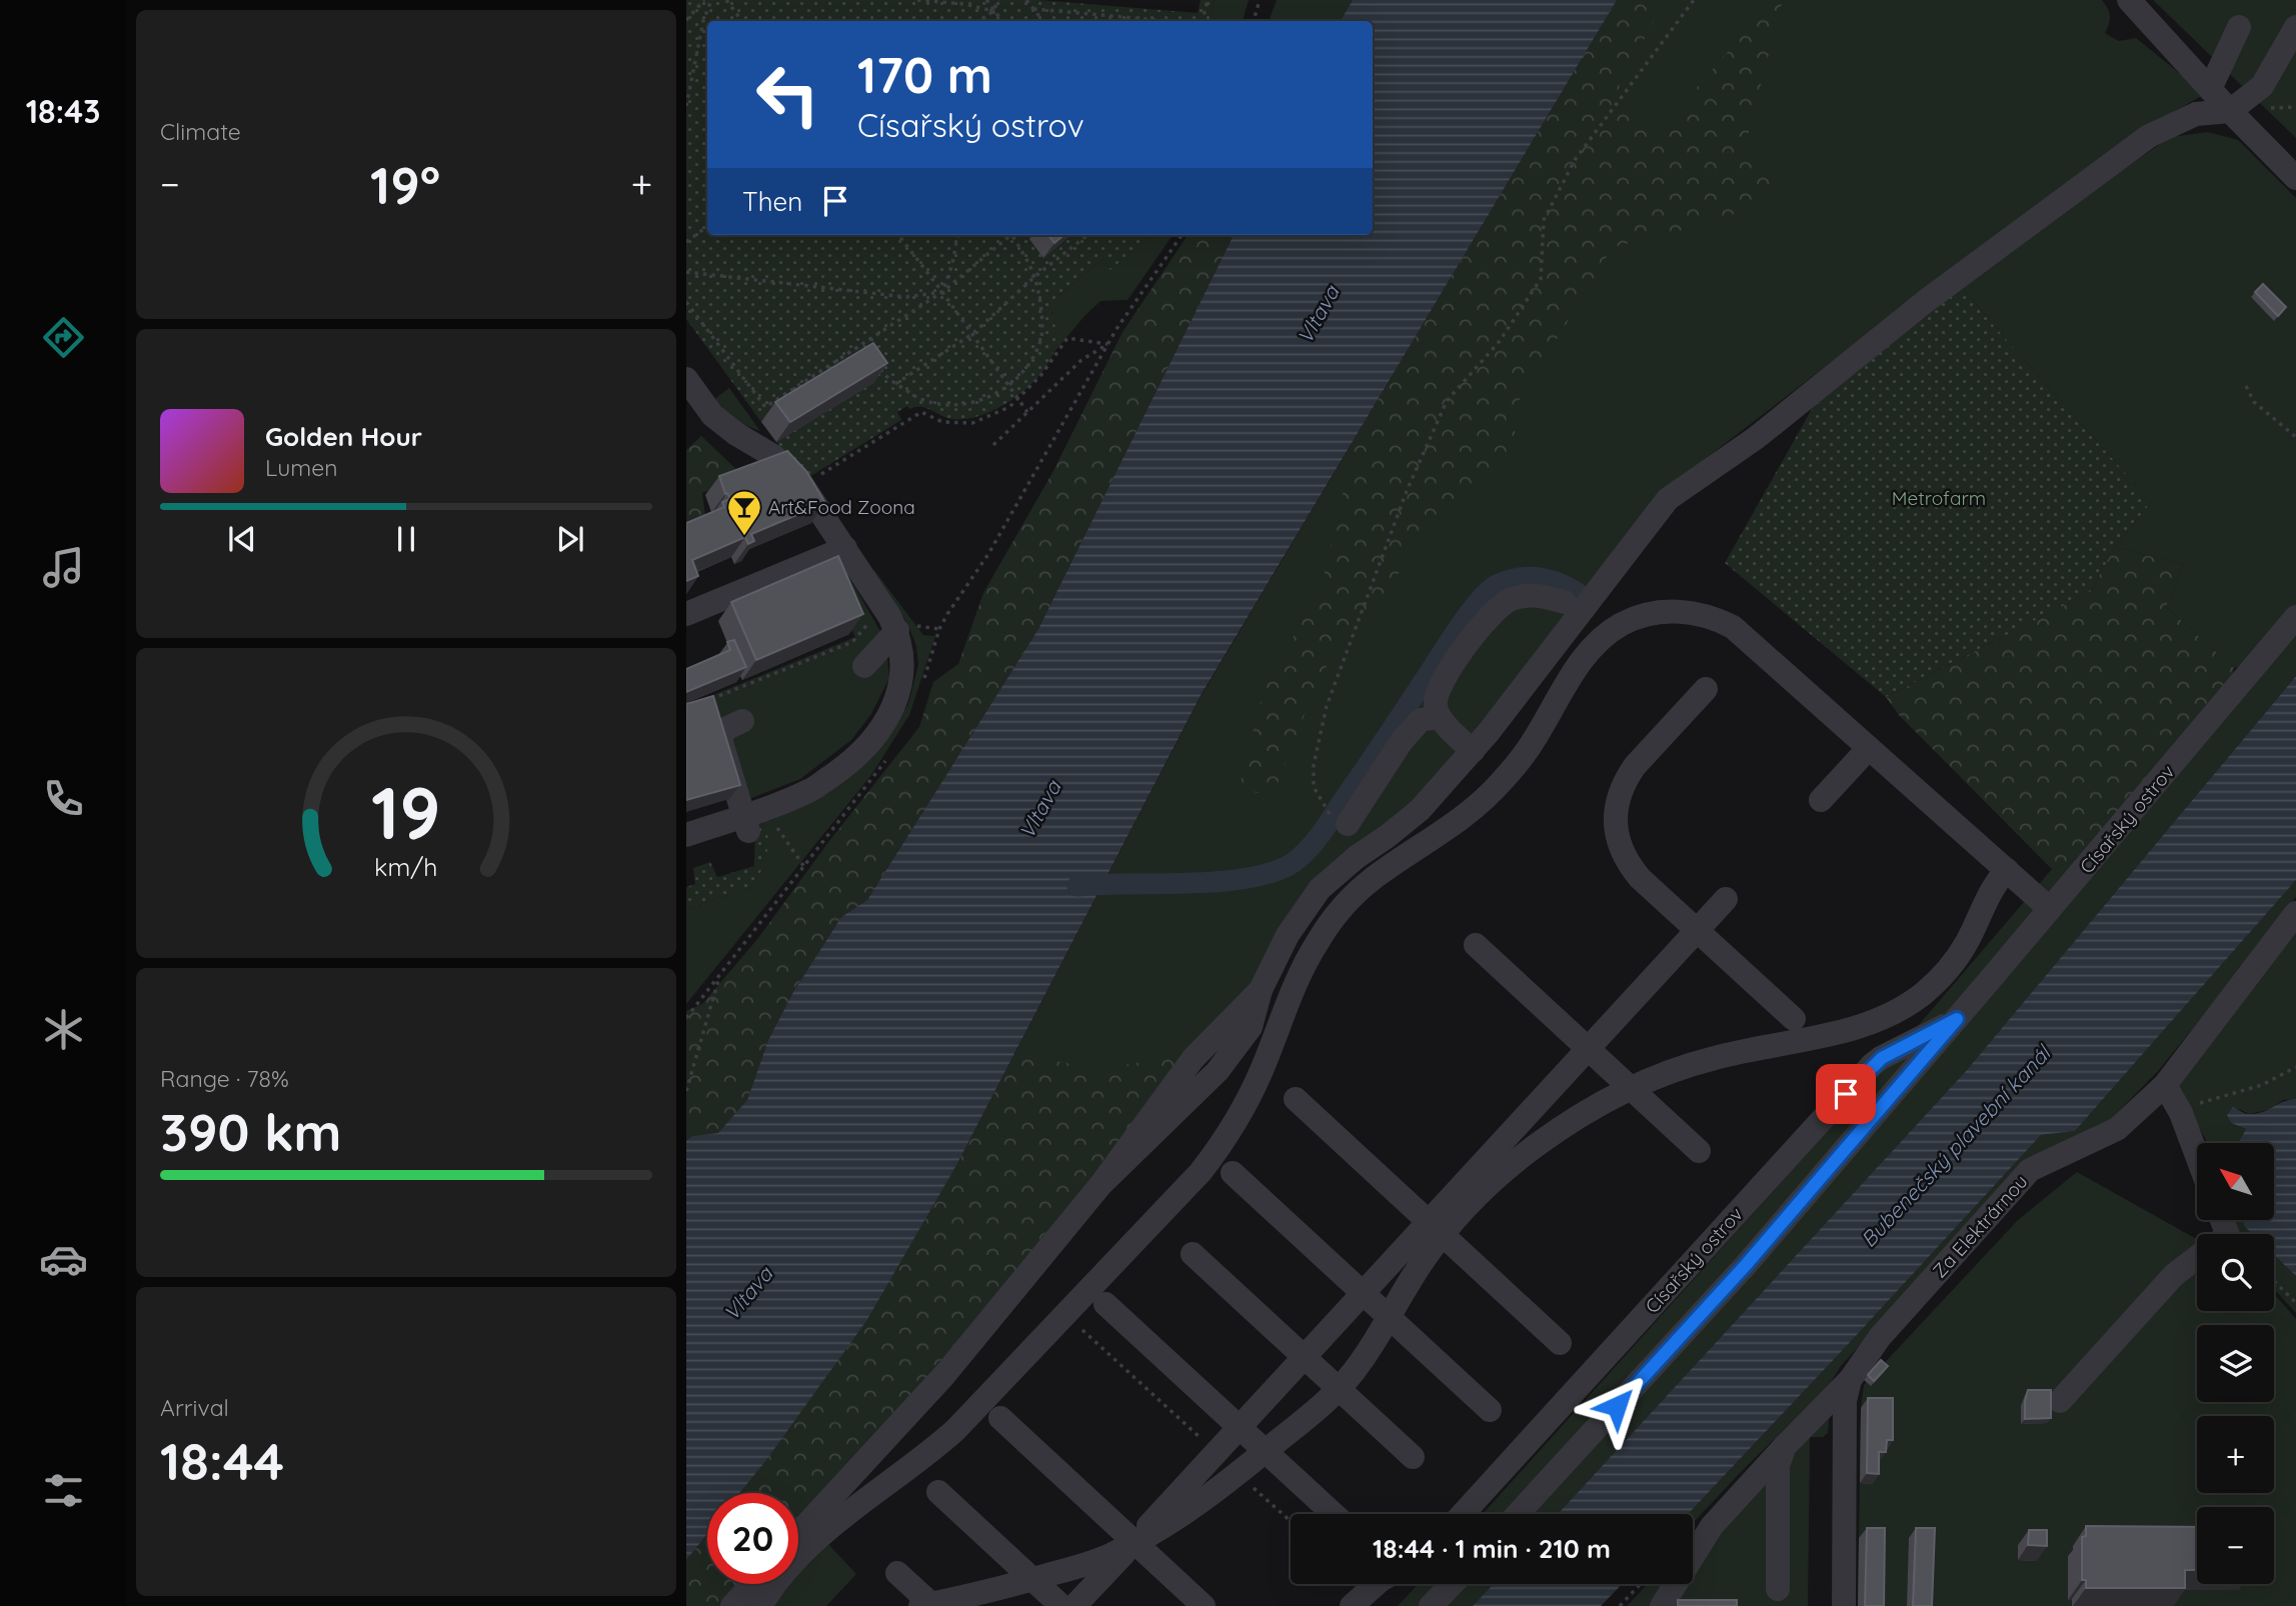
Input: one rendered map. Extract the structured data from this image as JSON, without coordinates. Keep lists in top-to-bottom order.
{
  "streets": {
    "street": ["Císařský ostrov", "Za Elektrárnou"]
  },
  "water": ["Vltava", "Bubenečský plavební kanál"],
  "parks": ["Metrofarm"],
  "places": {
    "bar": ["Art&Food Zoona"]
  },
  "north": "top left",
  "page": {
    "tabs": "18:43",
    "tile": [
      "Climate",
      ["Range · 78%", "390 km"],
      ["Arrival", "18:44"]
    ],
    "turn": ["170 m", "Císařský ostrov"],
    "heat": ["−", "19°", "+"],
    "then": "Then",
    "song": ["Golden Hour", "Lumen"],
    "map_buttons": ["+", "−"],
    "limit": "20",
    "trip": "18:44 · 1 min · 210 m",
    "gauge": ["19", "km/h"]
  }
}
